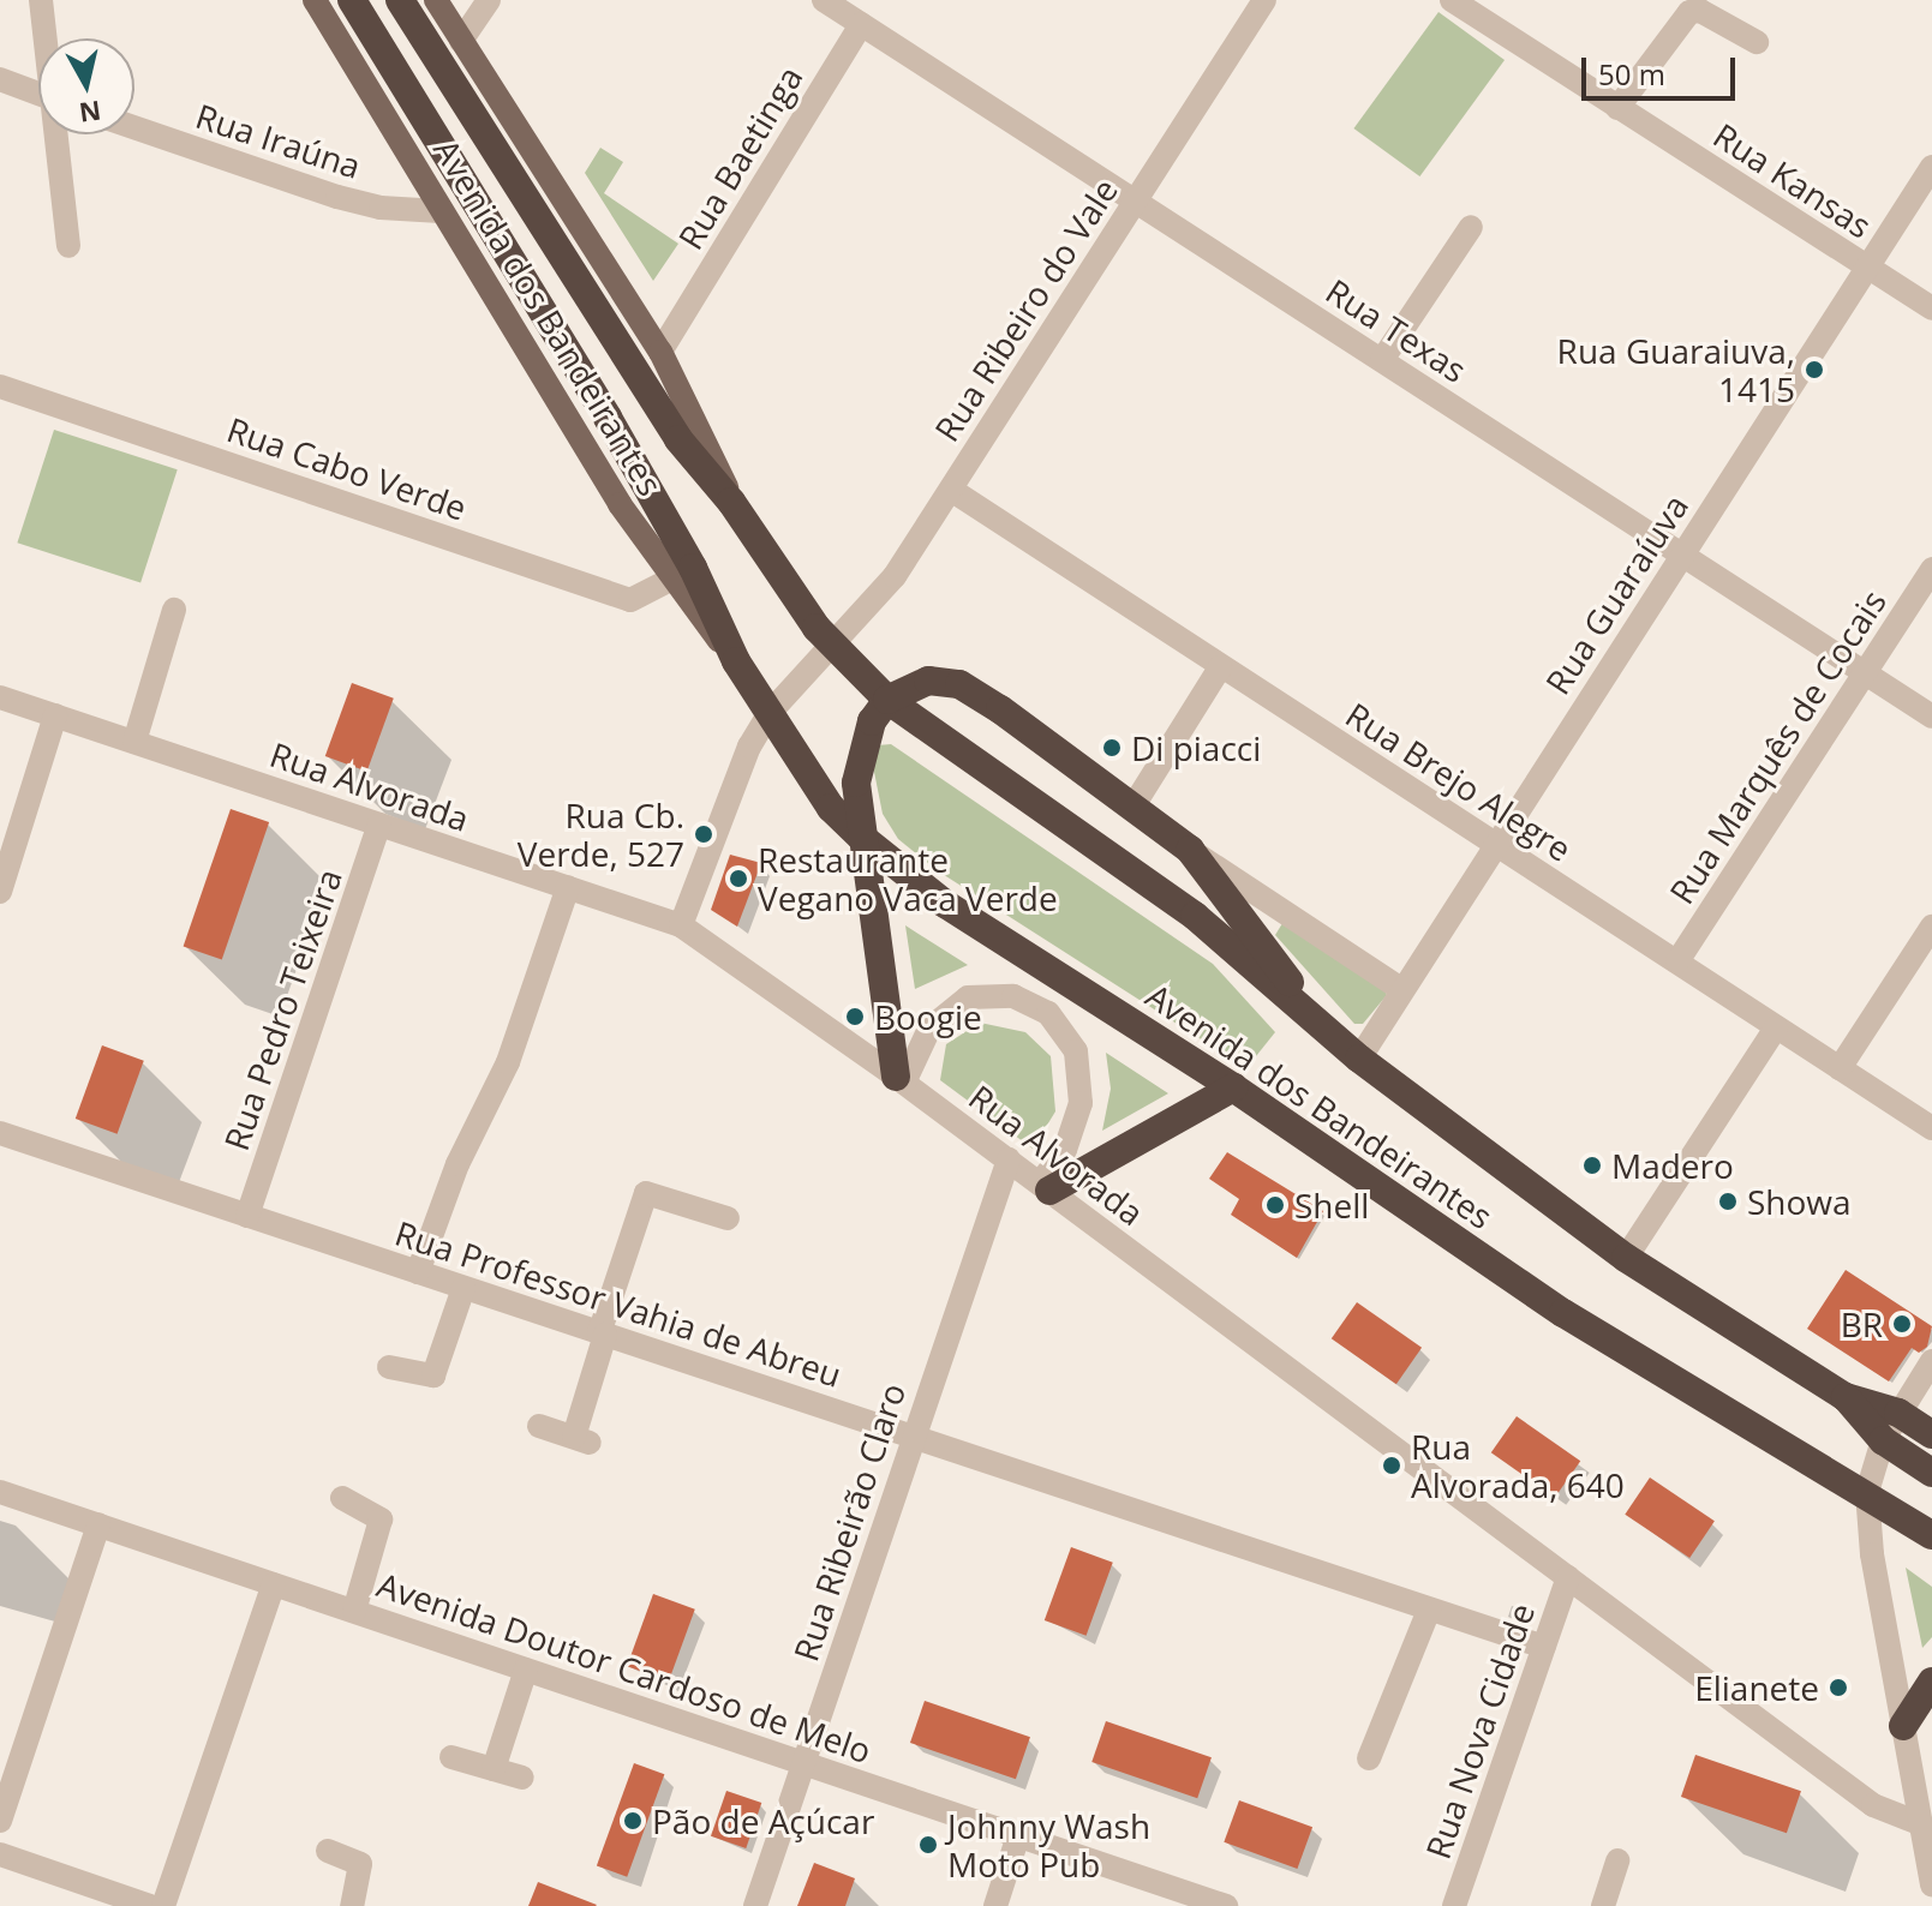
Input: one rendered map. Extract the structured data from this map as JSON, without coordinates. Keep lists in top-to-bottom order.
{
  "streets": {
    "highway": ["Avenida dos Bandeirantes"],
    "street": [
      "Rua Iraúna",
      "Rua Baetinga",
      "Rua Kansas",
      "Rua Ribeiro do Vale",
      "Rua Texas",
      "Rua Cabo Verde",
      "Rua Guaraíuva",
      "Rua Marquês de Cocais",
      "Rua Brejo Alegre",
      "Rua Alvorada",
      "Rua Pedro Teixeira",
      "Rua Professor Vahia de Abreu",
      "Rua Ribeirão Claro",
      "Avenida Doutor Cardoso de Melo",
      "Rua Nova Cidade"
    ]
  },
  "crossings": [
    ["Rua Iraúna", "Avenida dos Bandeirantes"],
    ["Rua Baetinga", "Avenida dos Bandeirantes"],
    ["Rua Baetinga", "Rua Texas"],
    ["Rua Kansas", "Rua Guaraíuva"],
    ["Rua Ribeiro do Vale", "Avenida dos Bandeirantes"],
    ["Rua Ribeiro do Vale", "Rua Texas"],
    ["Rua Ribeiro do Vale", "Rua Brejo Alegre"],
    ["Avenida dos Bandeirantes", "Rua Cabo Verde"],
    ["Avenida dos Bandeirantes", "Rua Guaraíuva"],
    ["Rua Texas", "Rua Guaraíuva"],
    ["Rua Texas", "Rua Marquês de Cocais"],
    ["Rua Guaraíuva", "Rua Brejo Alegre"],
    ["Rua Marquês de Cocais", "Rua Brejo Alegre"],
    ["Rua Alvorada", "Rua Pedro Teixeira"],
    ["Rua Alvorada", "Rua Ribeirão Claro"],
    ["Rua Alvorada", "Rua Nova Cidade"],
    ["Rua Pedro Teixeira", "Rua Professor Vahia de Abreu"],
    ["Rua Professor Vahia de Abreu", "Rua Ribeirão Claro"],
    ["Rua Professor Vahia de Abreu", "Rua Nova Cidade"],
    ["Rua Ribeirão Claro", "Avenida Doutor Cardoso de Melo"]
  ],
  "places": [
    "Rua Guaraiuva, 1415",
    "Di piacci",
    "Rua Cb. Verde, 527",
    "Restaurante Vegano Vaca Verde",
    "Boogie",
    "Madero",
    "Showa",
    "Shell",
    "BR",
    "Rua Alvorada, 640",
    "Elianete",
    "Pão de Açúcar",
    "Johnny Wash Moto Pub"
  ],
  "scale_bar": "50 m",
  "north": "bottom"
}
